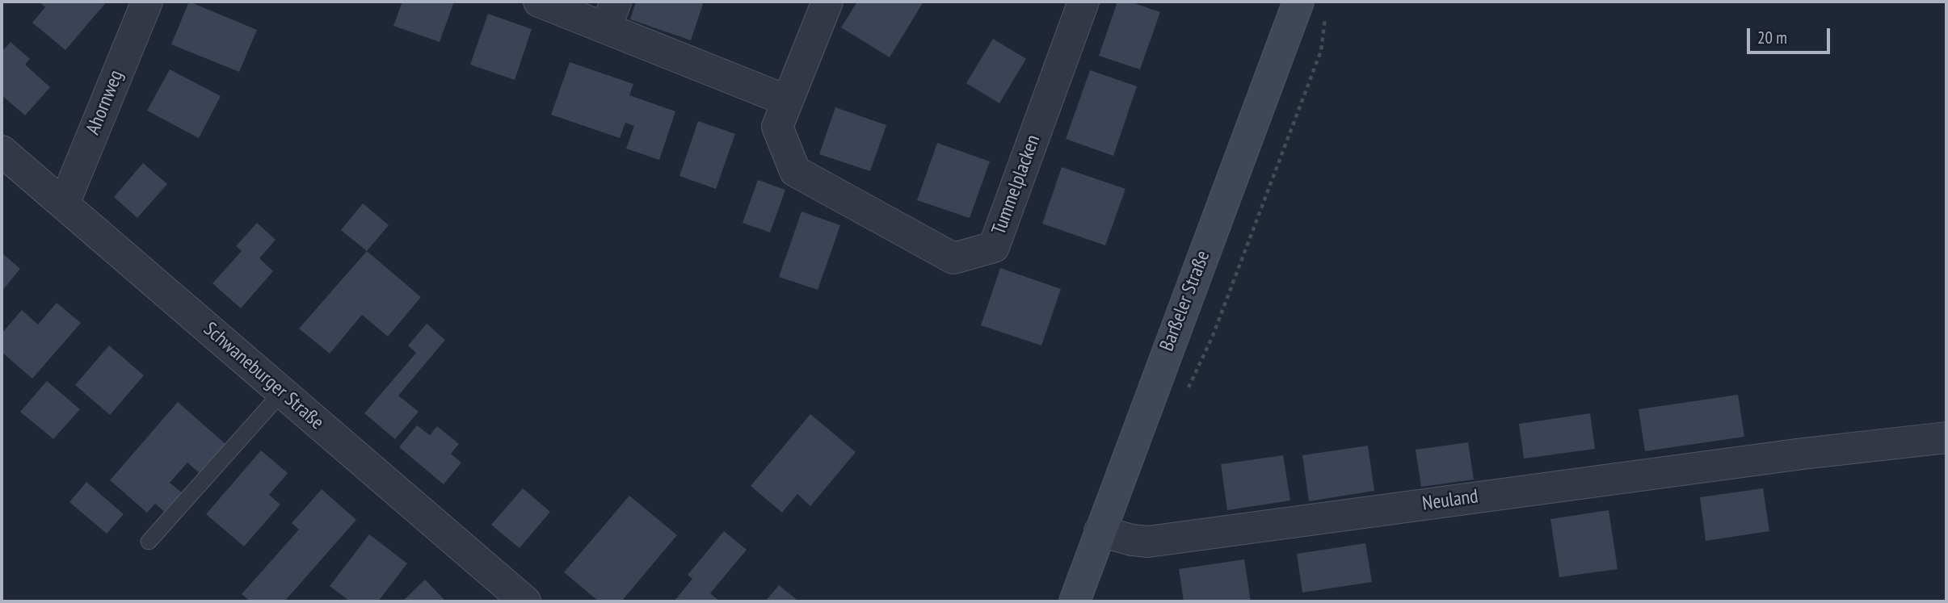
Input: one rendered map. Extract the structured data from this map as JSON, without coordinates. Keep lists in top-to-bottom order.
{
  "streets": {
    "main road": ["Barßeler Straße"],
    "street": [
      "Ahornweg",
      "Tummelplacken",
      "Schwaneburger Straße",
      "Neuland"
    ]
  },
  "crossings": [
    ["Ahornweg", "Schwaneburger Straße"],
    ["Barßeler Straße", "Neuland"]
  ],
  "scale_bar": "20 m"
}
